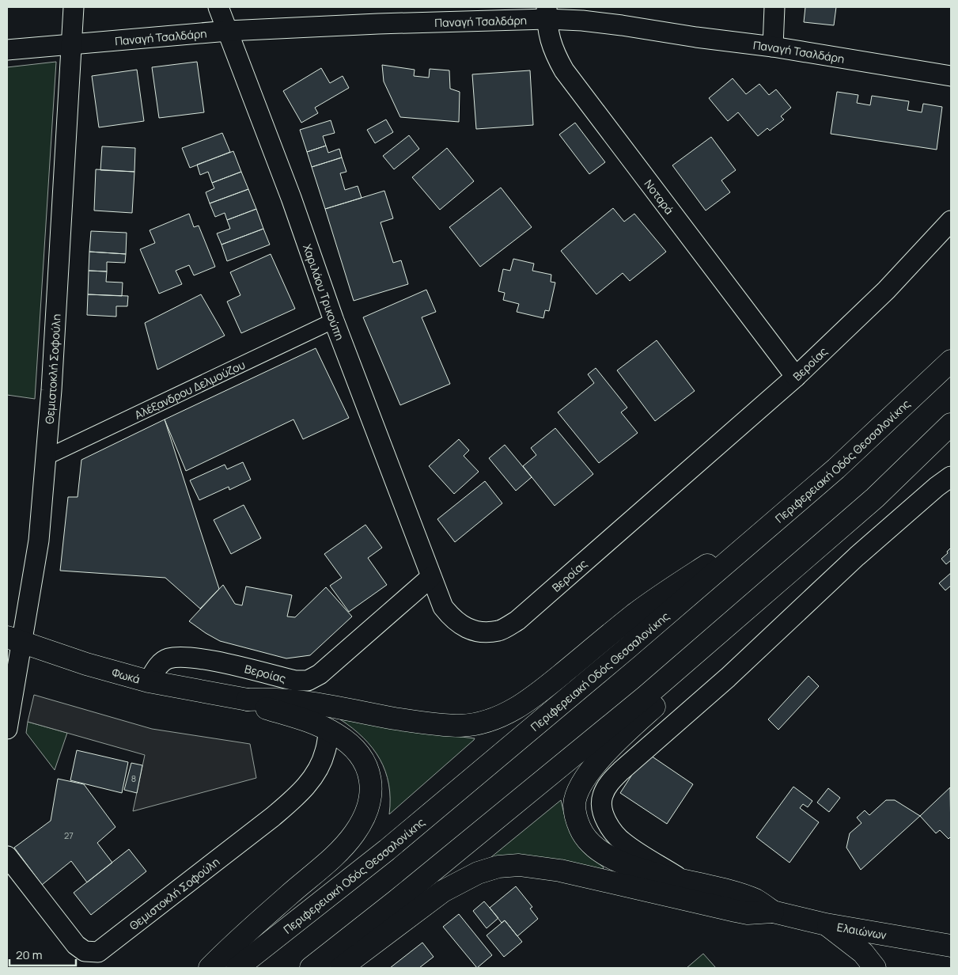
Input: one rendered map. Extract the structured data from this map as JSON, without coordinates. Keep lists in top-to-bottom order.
{
  "streets": {
    "main road": ["Περιφερειακή Οδός Θεσσαλονίκης", "Φωκά", "Ελαιώνων"],
    "street": [
      "Παναγή Τσαλδάρη",
      "Νοταρά",
      "Χαριλάου Τρικούπη",
      "Βεροίας",
      "Θεμιστοκλή Σοφούλη",
      "Αλέξανδρου Δελμούζου"
    ]
  },
  "crossings": [
    ["Παναγή Τσαλδάρη", "Νοταρά"],
    ["Παναγή Τσαλδάρη", "Χαριλάου Τρικούπη"],
    ["Παναγή Τσαλδάρη", "Θεμιστοκλή Σοφούλη"],
    ["Νοταρά", "Βεροίας"],
    ["Χαριλάου Τρικούπη", "Βεροίας"],
    ["Χαριλάου Τρικούπη", "Αλέξανδρου Δελμούζου"],
    ["Βεροίας", "Φωκά"],
    ["Θεμιστοκλή Σοφούλη", "Αλέξανδρου Δελμούζου"],
    ["Θεμιστοκλή Σοφούλη", "Φωκά"]
  ],
  "house_numbers": ["8", "27"],
  "scale_bar": "20 m"
}
